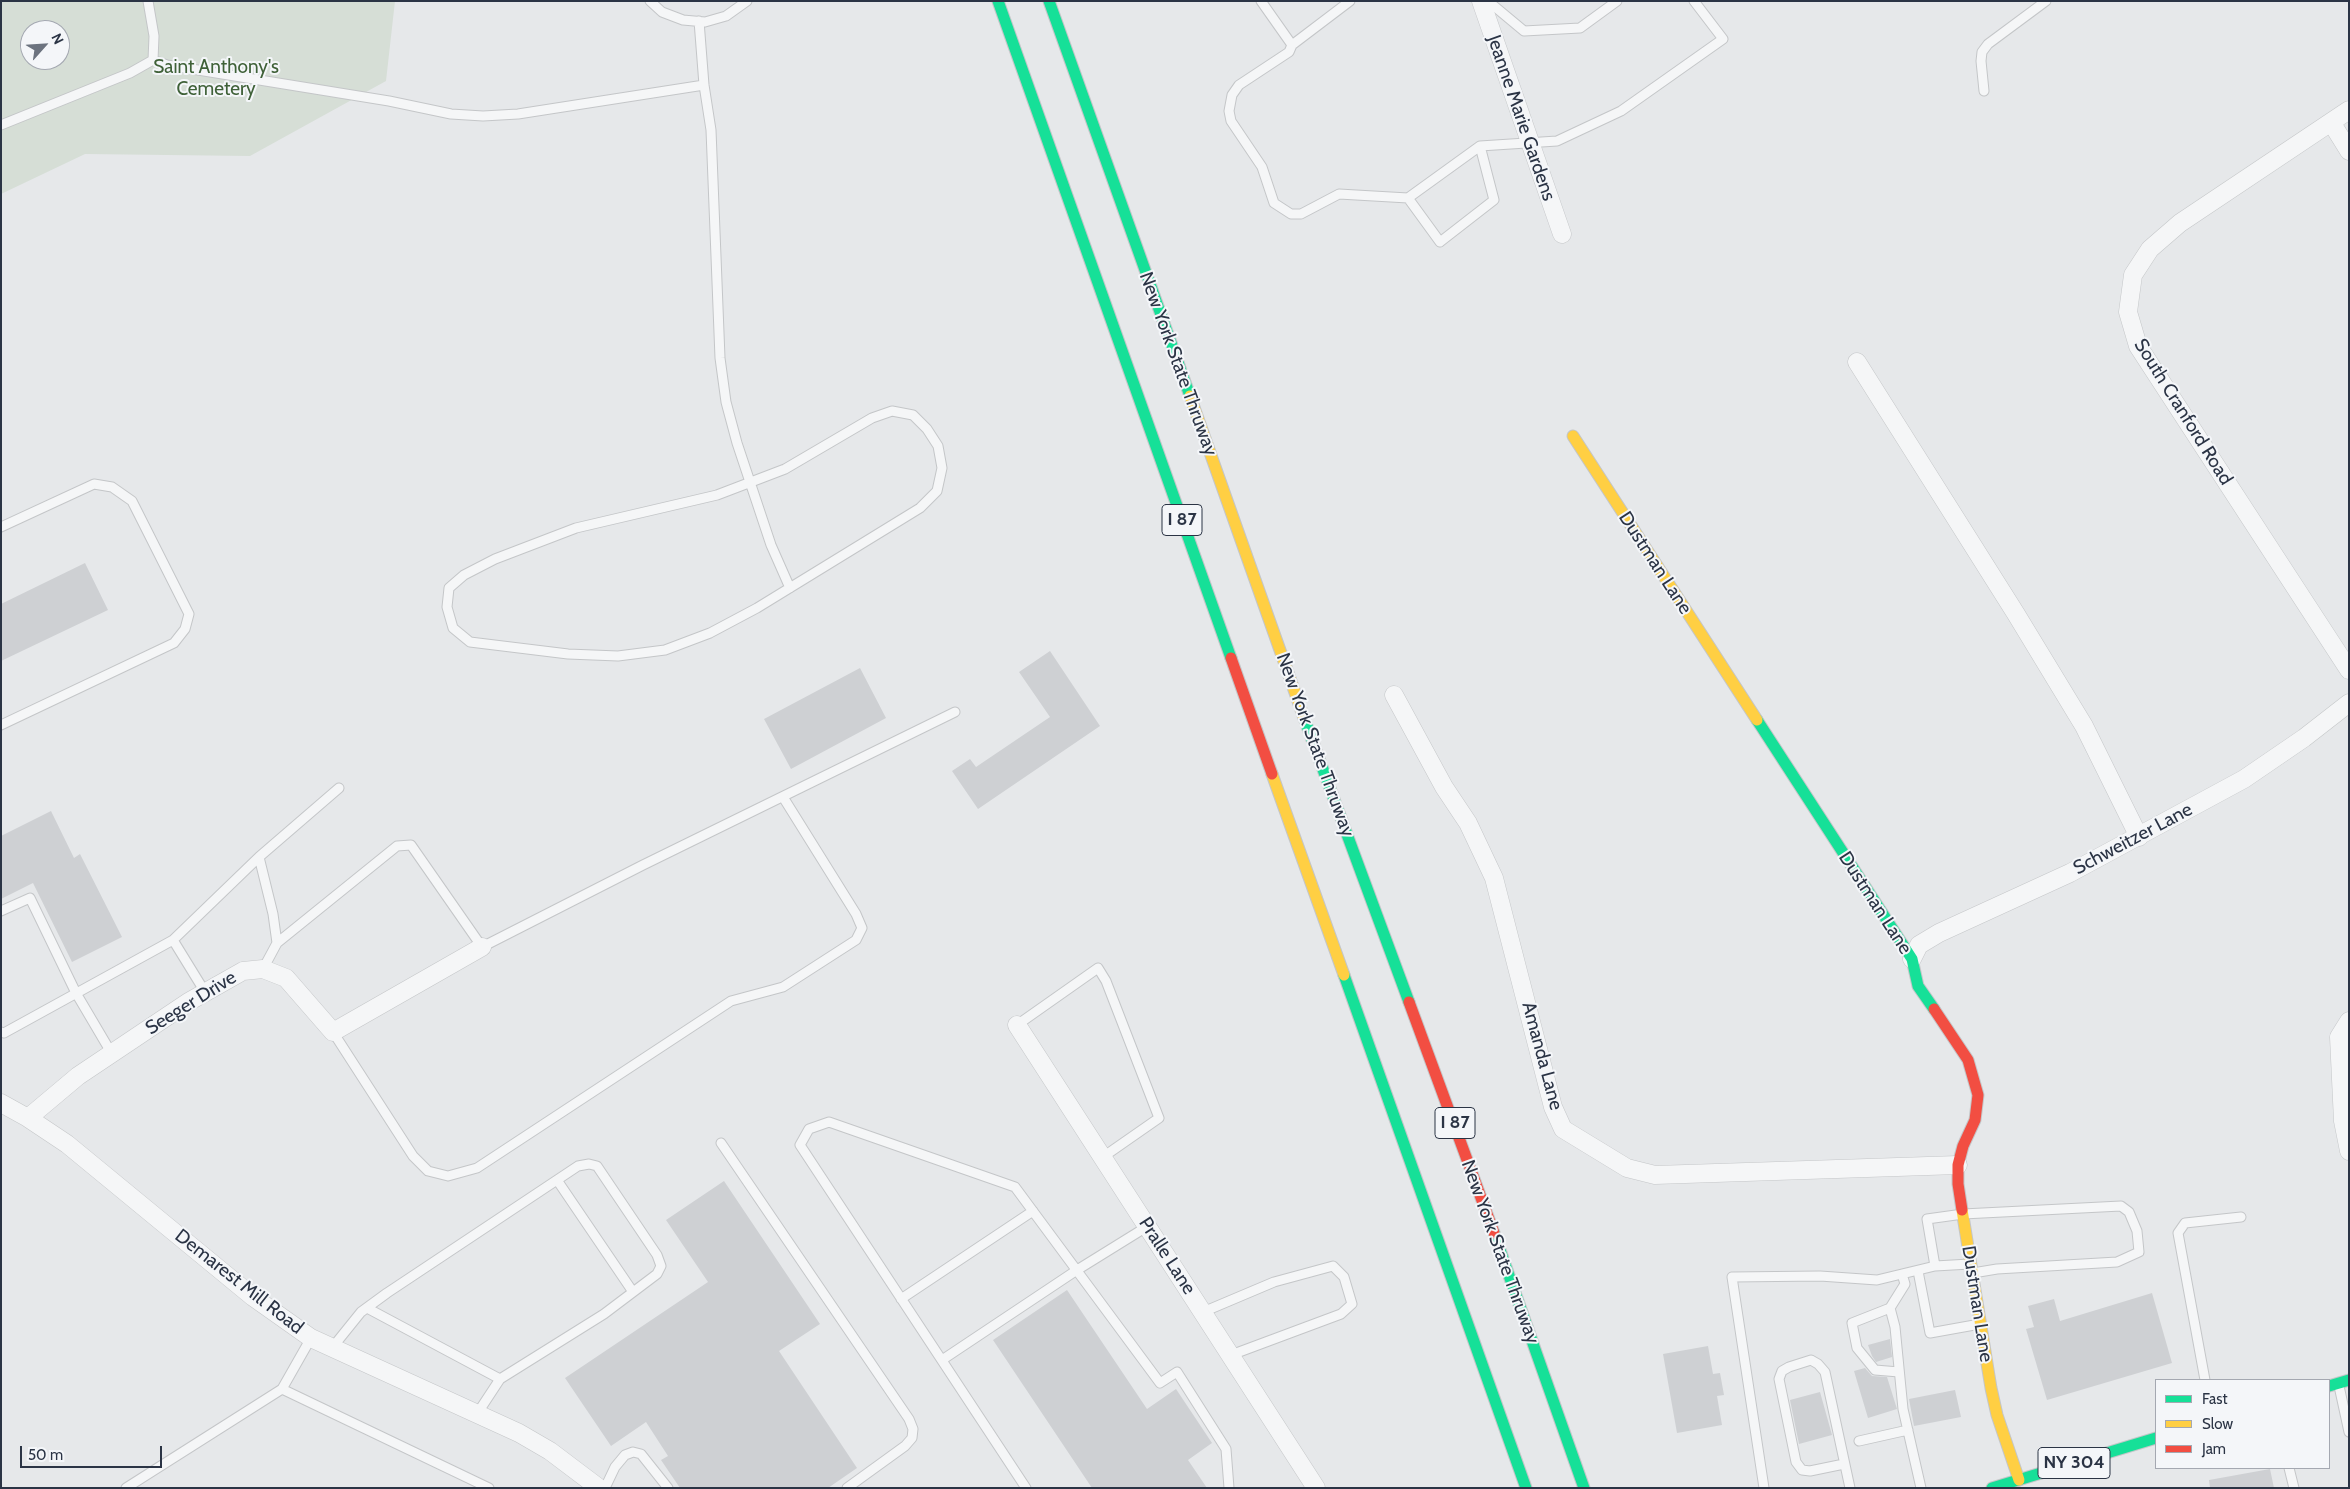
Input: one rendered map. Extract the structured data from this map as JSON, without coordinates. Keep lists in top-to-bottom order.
{
  "streets": {
    "main road": [
      "New York State Thruway",
      "I 87",
      "Dustman Lane",
      "NY 304"
    ],
    "street": [
      "Jeanne Marie Gardens",
      "South Cranford Road",
      "Schweitzer Lane",
      "Seeger Drive",
      "Amanda Lane",
      "Pralle Lane",
      "Demarest Mill Road"
    ]
  },
  "crossings": [
    ["Dustman Lane", "Schweitzer Lane"],
    ["Dustman Lane", "Amanda Lane"],
    ["Dustman Lane", "NY 304"],
    ["Seeger Drive", "Demarest Mill Road"]
  ],
  "parks": ["Saint Anthony's Cemetery"],
  "legend": ["Fast", "Slow", "Jam"],
  "scale_bar": "50 m",
  "north": "top right"
}
